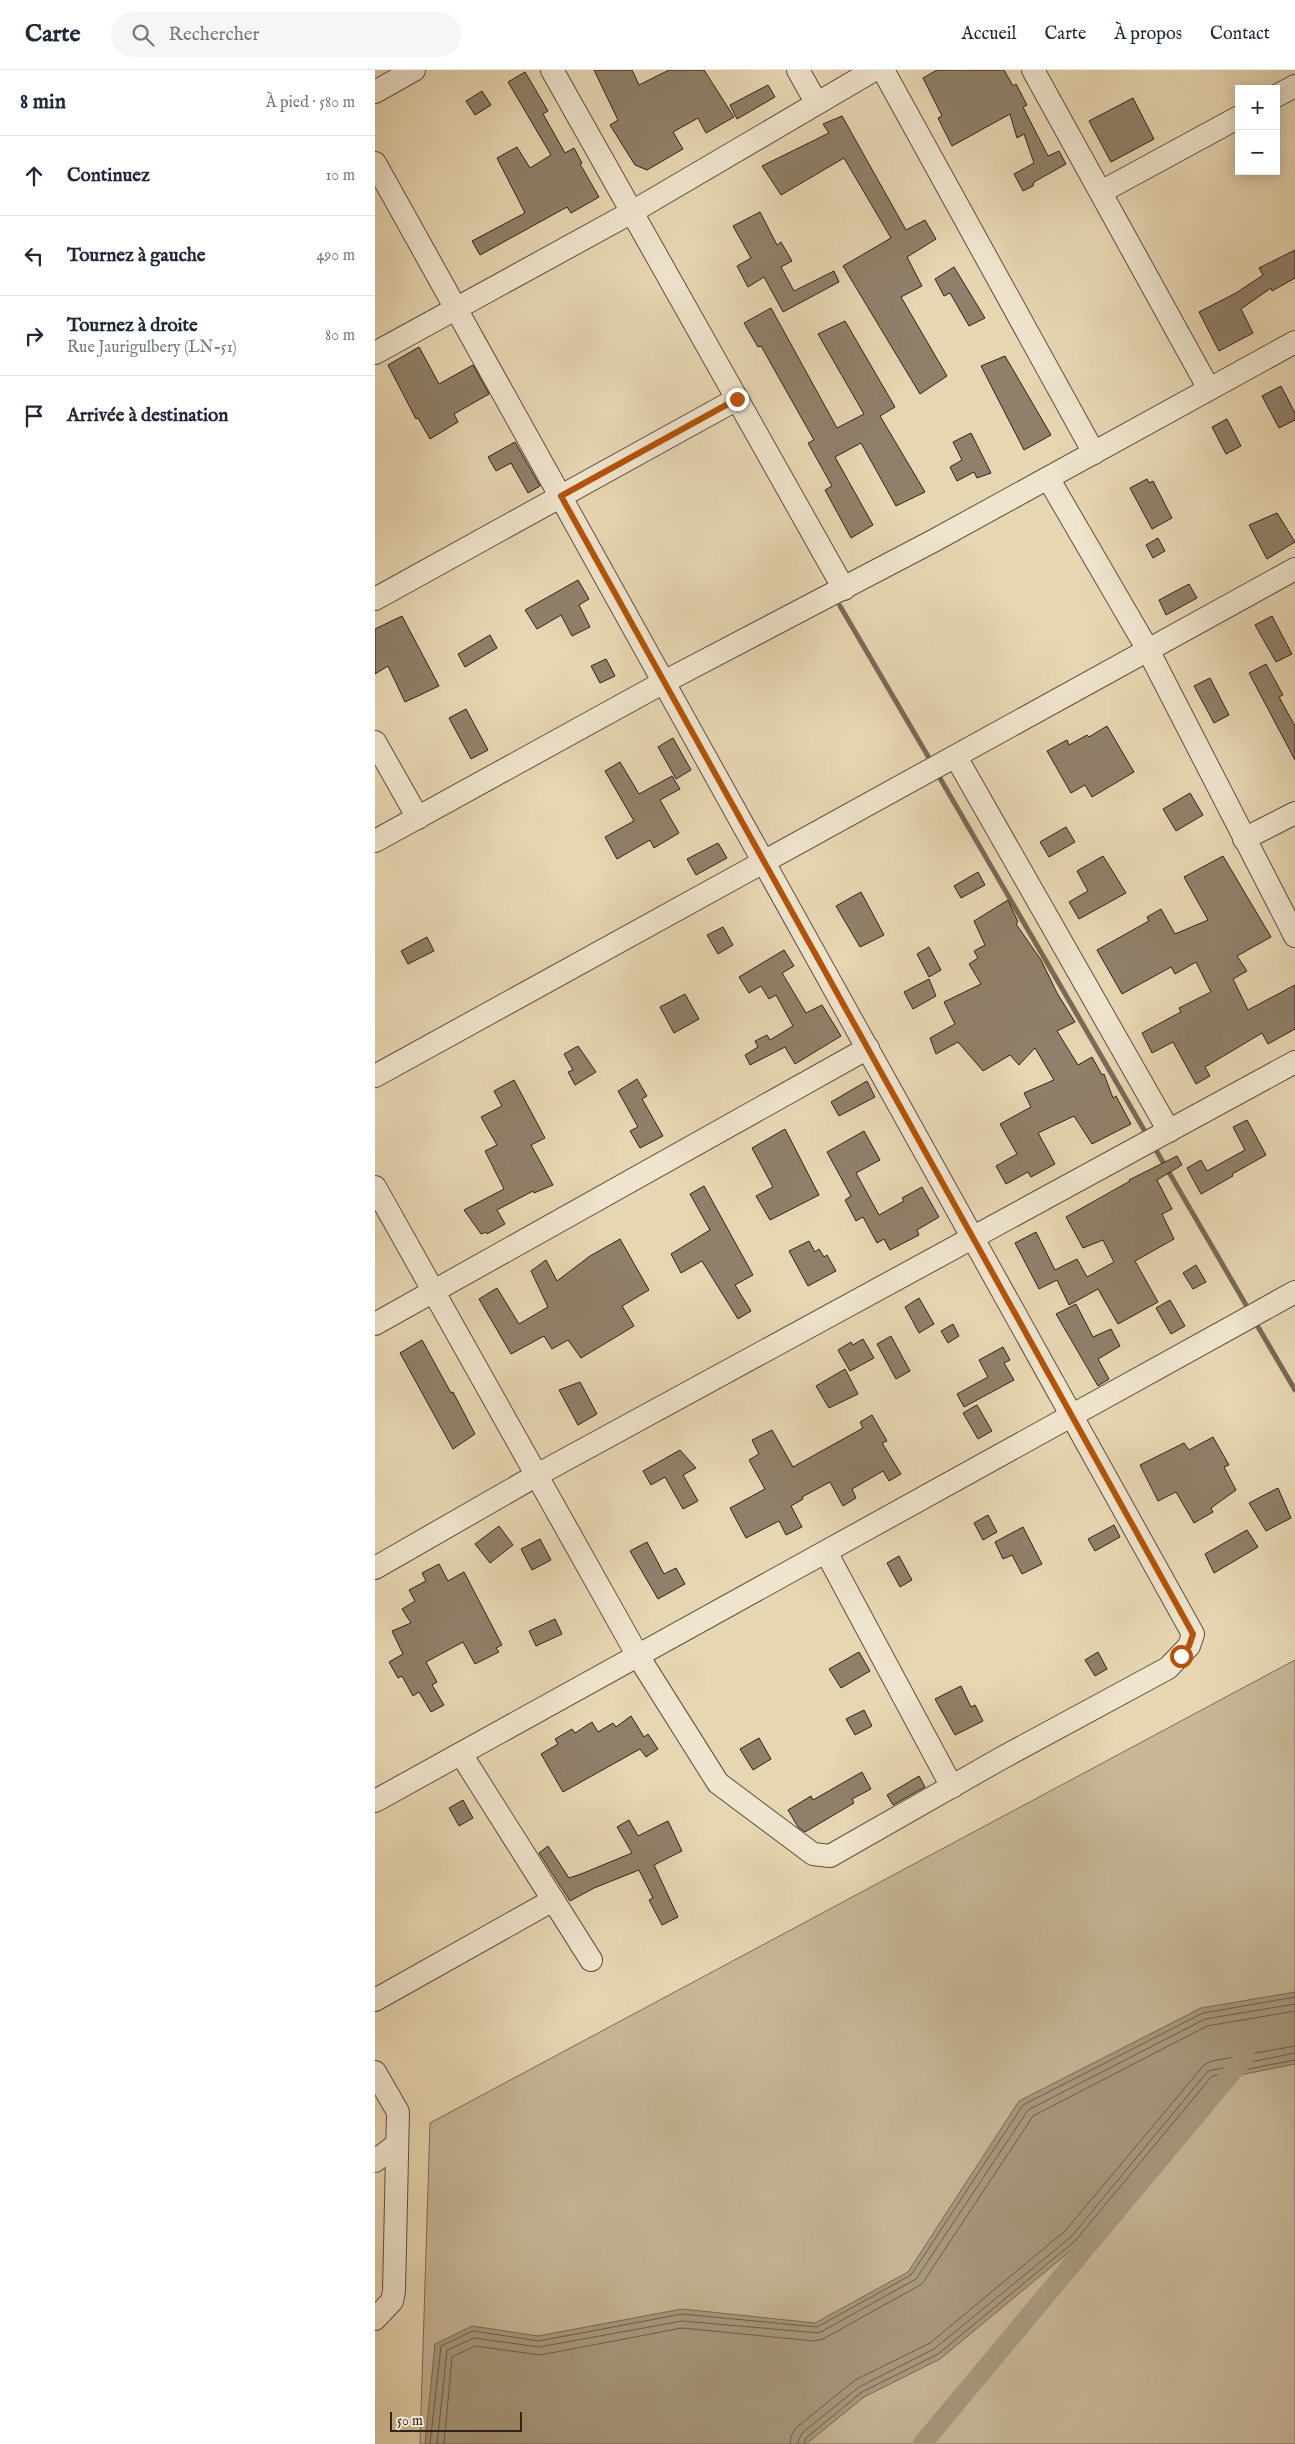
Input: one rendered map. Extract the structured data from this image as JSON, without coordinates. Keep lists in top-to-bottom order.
{
  "scale_bar": "50 m",
  "page": {
    "header": "Carte",
    "search": "Rechercher",
    "nav": [
      "Accueil",
      "Carte",
      "À propos",
      "Contact"
    ],
    "heading": ["8 min", "À pied · 580 m"],
    "map_buttons": ["+", "−"],
    "list": [
      ["Continuez", "10 m"],
      ["Tournez à gauche", "490 m"],
      ["Tournez à droite", "Rue Jaurigulbery (LN-51)", "80 m"],
      "Arrivée à destination"
    ],
    "scale": "50 m"
  }
}
